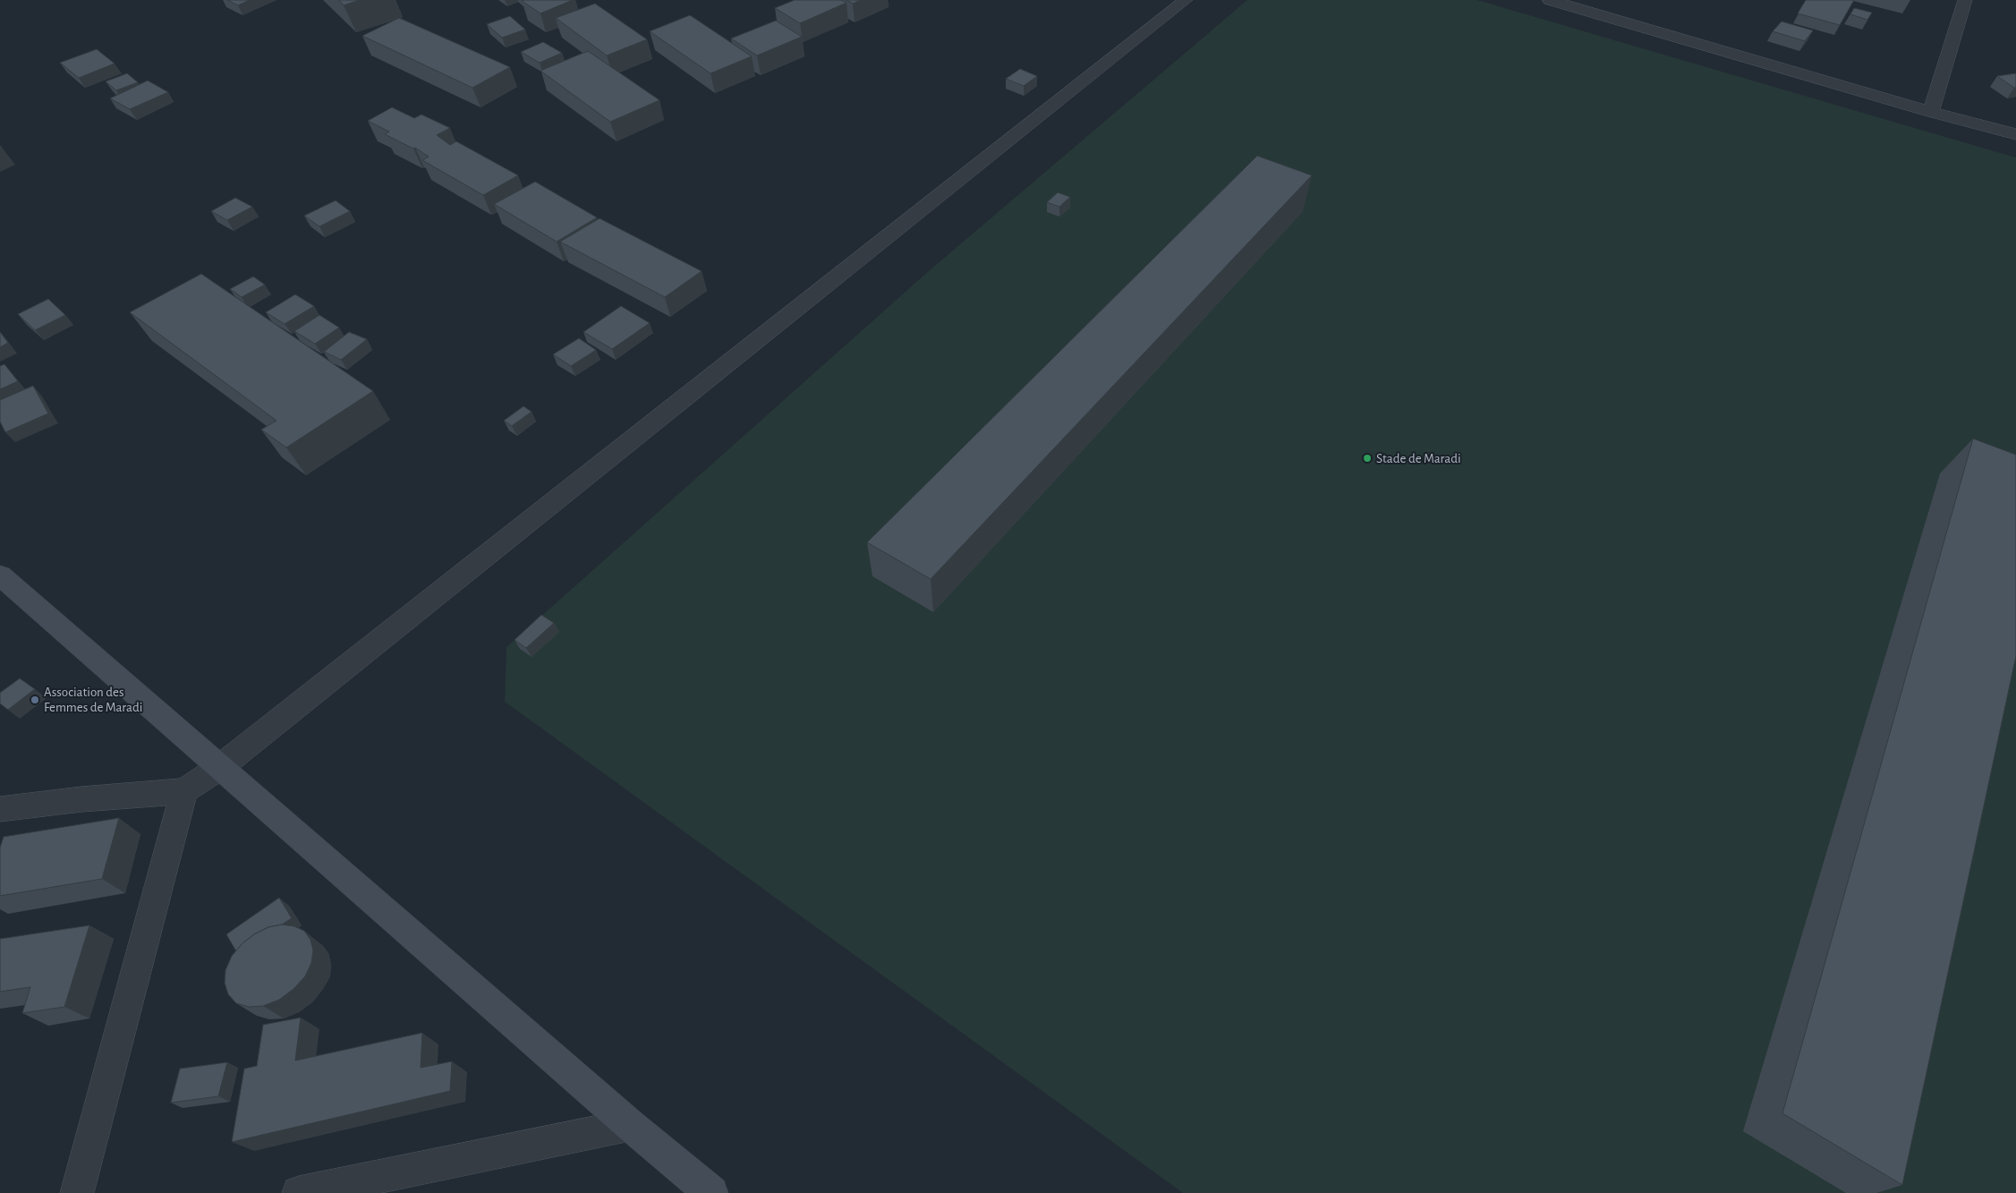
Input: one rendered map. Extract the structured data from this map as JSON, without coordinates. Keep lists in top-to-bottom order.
{
  "places": ["Stade de Maradi", "Association des Femmes de Maradi"]
}
